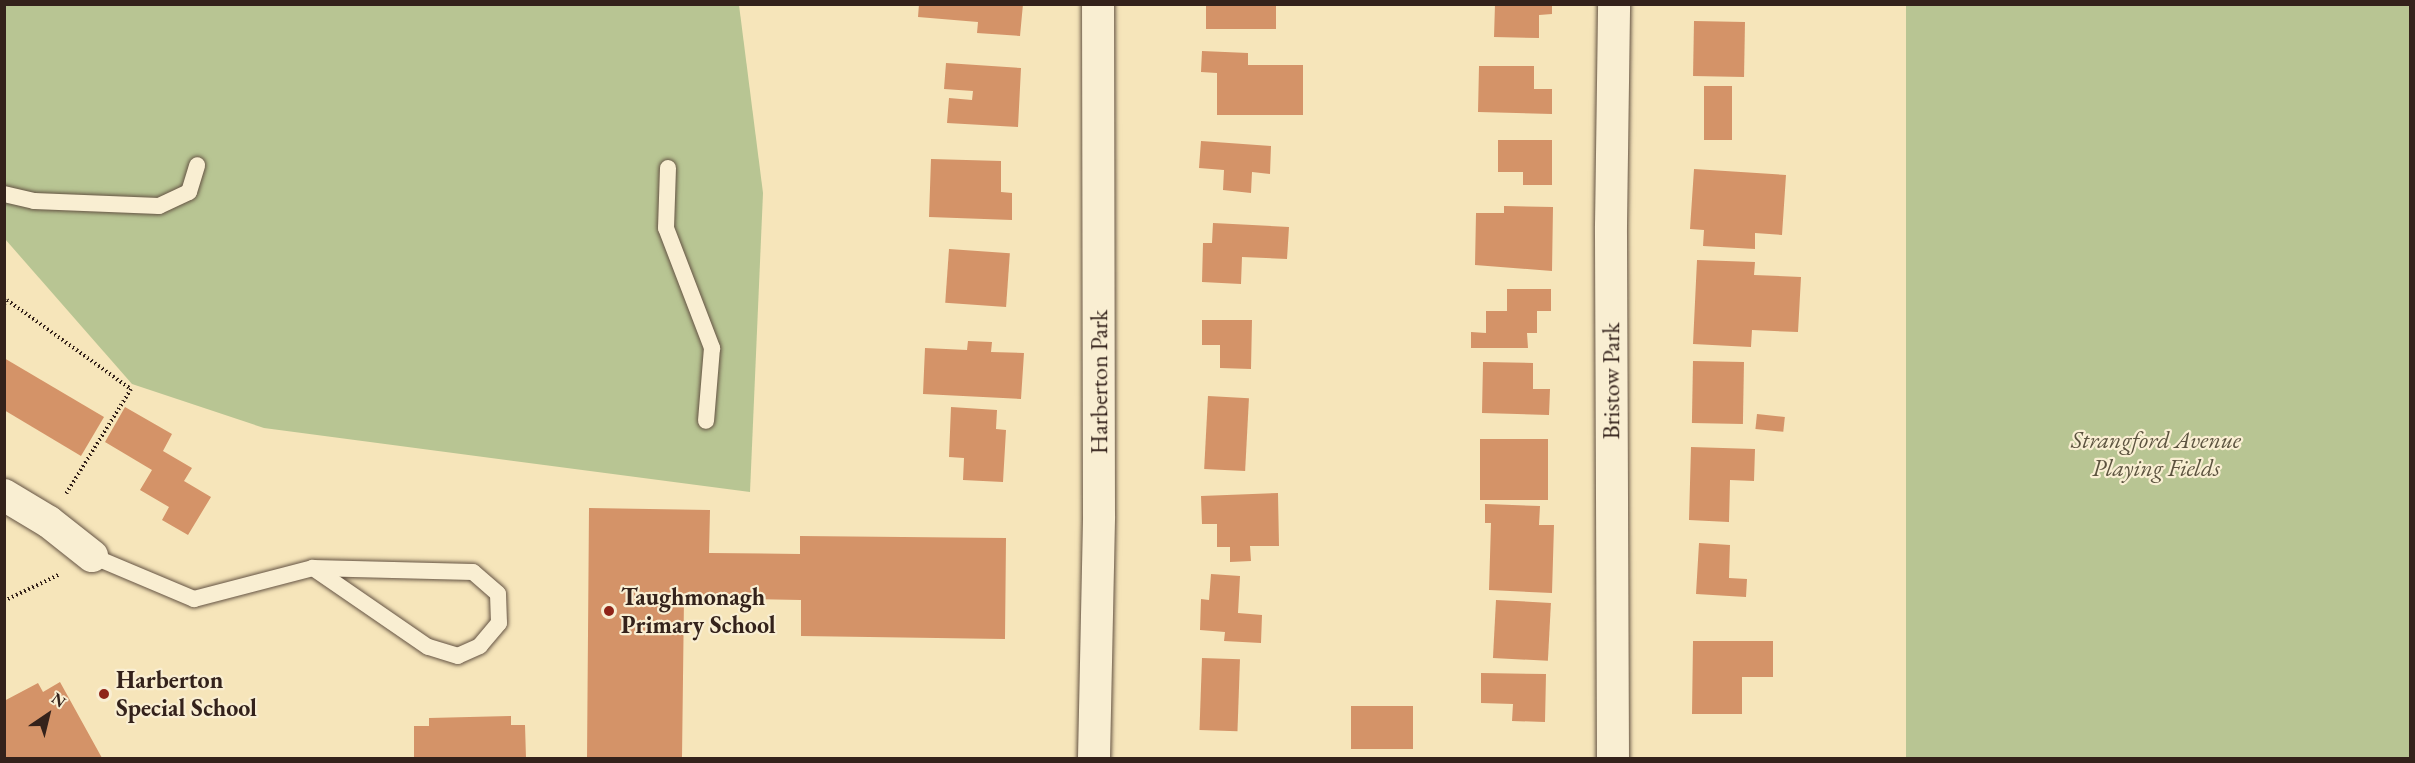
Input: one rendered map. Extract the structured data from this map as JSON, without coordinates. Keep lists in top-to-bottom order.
{
  "streets": {
    "street": ["Bristow Park", "Harberton Park"]
  },
  "parks": ["Strangford Avenue Playing Fields"],
  "places": ["Taughmonagh Primary School", "Harberton Special School"],
  "north": "top right"
}
